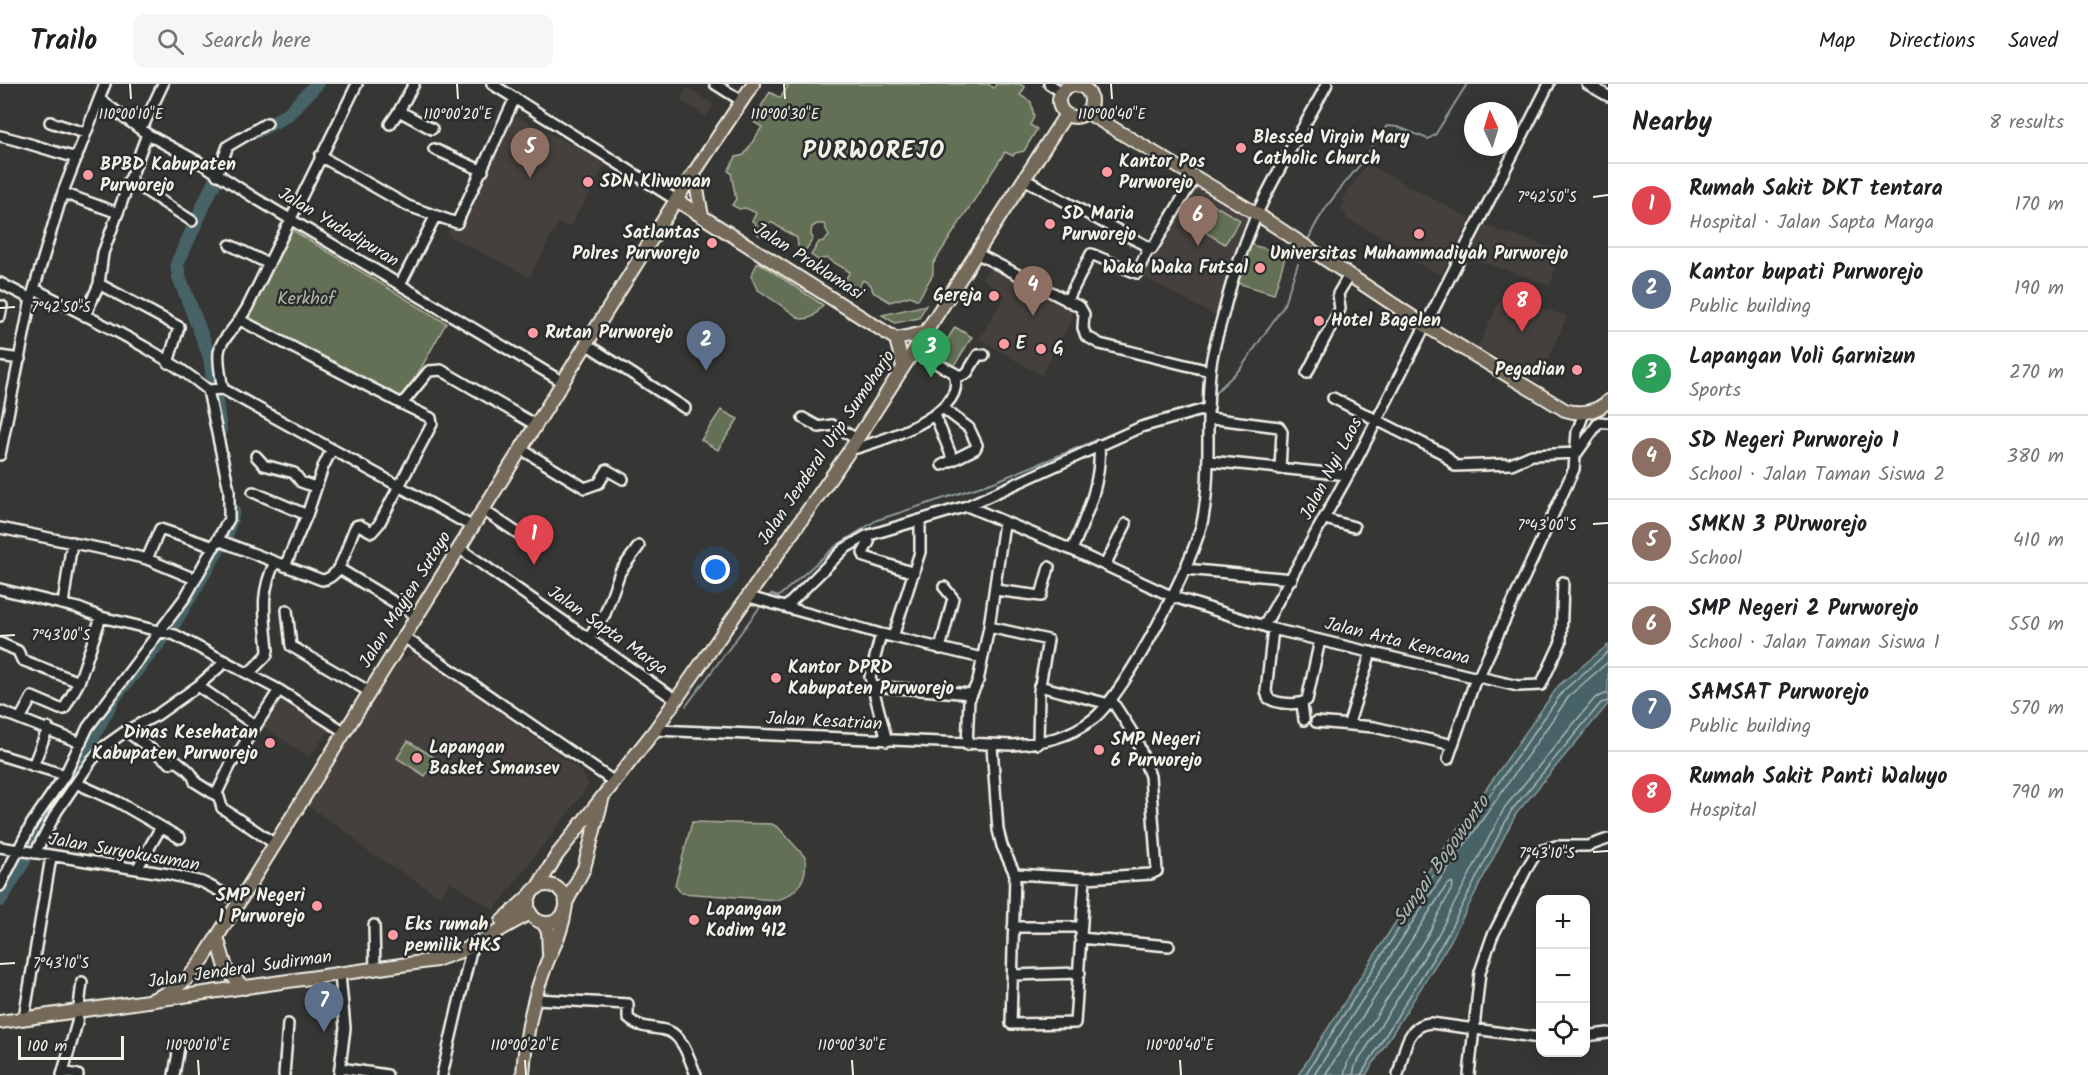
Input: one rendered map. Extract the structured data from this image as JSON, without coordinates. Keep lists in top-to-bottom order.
{
  "streets": {
    "main road": [
      "Jalan Proklamasi",
      "Jalan Jenderal Urip Sumoharjo",
      "Jalan Mayjen Sutoyo",
      "Jalan Jenderal Sudirman"
    ],
    "street": [
      "Jalan Yudodipuran",
      "Jalan Nyi Laos",
      "Jalan Sapta Marga",
      "Jalan Arta Kencana",
      "Jalan Kesatrian",
      "Jalan Suryokusuman"
    ]
  },
  "crossings": [
    ["Jalan Yudodipuran", "Jalan Mayjen Sutoyo"],
    ["Jalan Proklamasi", "Jalan Mayjen Sutoyo"],
    ["Jalan Jenderal Urip Sumoharjo", "Jalan Sapta Marga"],
    ["Jalan Jenderal Urip Sumoharjo", "Jalan Kesatrian"],
    ["Jalan Nyi Laos", "Jalan Arta Kencana"],
    ["Jalan Mayjen Sutoyo", "Jalan Sapta Marga"],
    ["Jalan Mayjen Sutoyo", "Jalan Suryokusuman"],
    ["Jalan Mayjen Sutoyo", "Jalan Jenderal Sudirman"]
  ],
  "districts": ["PURWOREJO"],
  "water": ["Sungai Bogowonto"],
  "parks": ["Kerkhof"],
  "places": [
    "Blessed Virgin Mary Catholic Church",
    "Kantor Pos Purworejo",
    "BPBD Kabupaten Purworejo",
    "SDN Kliwonan",
    "SD Maria Purworejo",
    "Universitas Muhammadiyah Purworejo",
    "Satlantas Polres Purworejo",
    "Waka Waka Futsal",
    "Gereja",
    "Hotel Bagelen",
    "Rutan Purworejo",
    "E",
    "G",
    "Pegadian",
    "Kantor DPRD Kabupaten Purworejo",
    "Dinas Kesehatan Kabupaten Purworejo",
    "SMP Negeri 6 Purworejo",
    "Lapangan Basket Smansev",
    "SMP Negeri 1 Purworejo",
    "Lapangan Kodim 412",
    "Eks rumah pemilik HKS"
  ],
  "scale_bar": "100 m",
  "north": "top",
  "page": {
    "header": "Trailo",
    "search": "Search here",
    "nav": ["Map", "Directions", "Saved"],
    "heading": ["Nearby", "8 results"],
    "pins": [
      "5",
      "6",
      "4",
      "8",
      "2",
      "3",
      "1",
      "7"
    ],
    "list": [
      {
        "mark": "1",
        "name": "Rumah Sakit DKT tentara",
        "note": "Hospital · Jalan Sapta Marga",
        "value": "170 m"
      },
      {
        "mark": "2",
        "name": "Kantor bupati Purworejo",
        "note": "Public building",
        "value": "190 m"
      },
      {
        "mark": "3",
        "name": "Lapangan Voli Garnizun",
        "note": "Sports",
        "value": "270 m"
      },
      {
        "mark": "4",
        "name": "SD Negeri Purworejo 1",
        "note": "School · Jalan Taman Siswa 2",
        "value": "380 m"
      },
      {
        "mark": "5",
        "name": "SMKN 3 PUrworejo",
        "note": "School",
        "value": "410 m"
      },
      {
        "mark": "6",
        "name": "SMP Negeri 2 Purworejo",
        "note": "School · Jalan Taman Siswa 1",
        "value": "550 m"
      },
      {
        "mark": "7",
        "name": "SAMSAT Purworejo",
        "note": "Public building",
        "value": "570 m"
      },
      {
        "mark": "8",
        "name": "Rumah Sakit Panti Waluyo",
        "note": "Hospital",
        "value": "790 m"
      }
    ],
    "map_buttons": ["+", "−"],
    "scale": "100 m"
  },
  "coordinates": [
    "110°00'10\"E",
    "110°00'20\"E",
    "110°00'30\"E",
    "110°00'40\"E",
    "7°42'50\"S",
    "7°43'00\"S",
    "7°43'10\"S"
  ]
}
